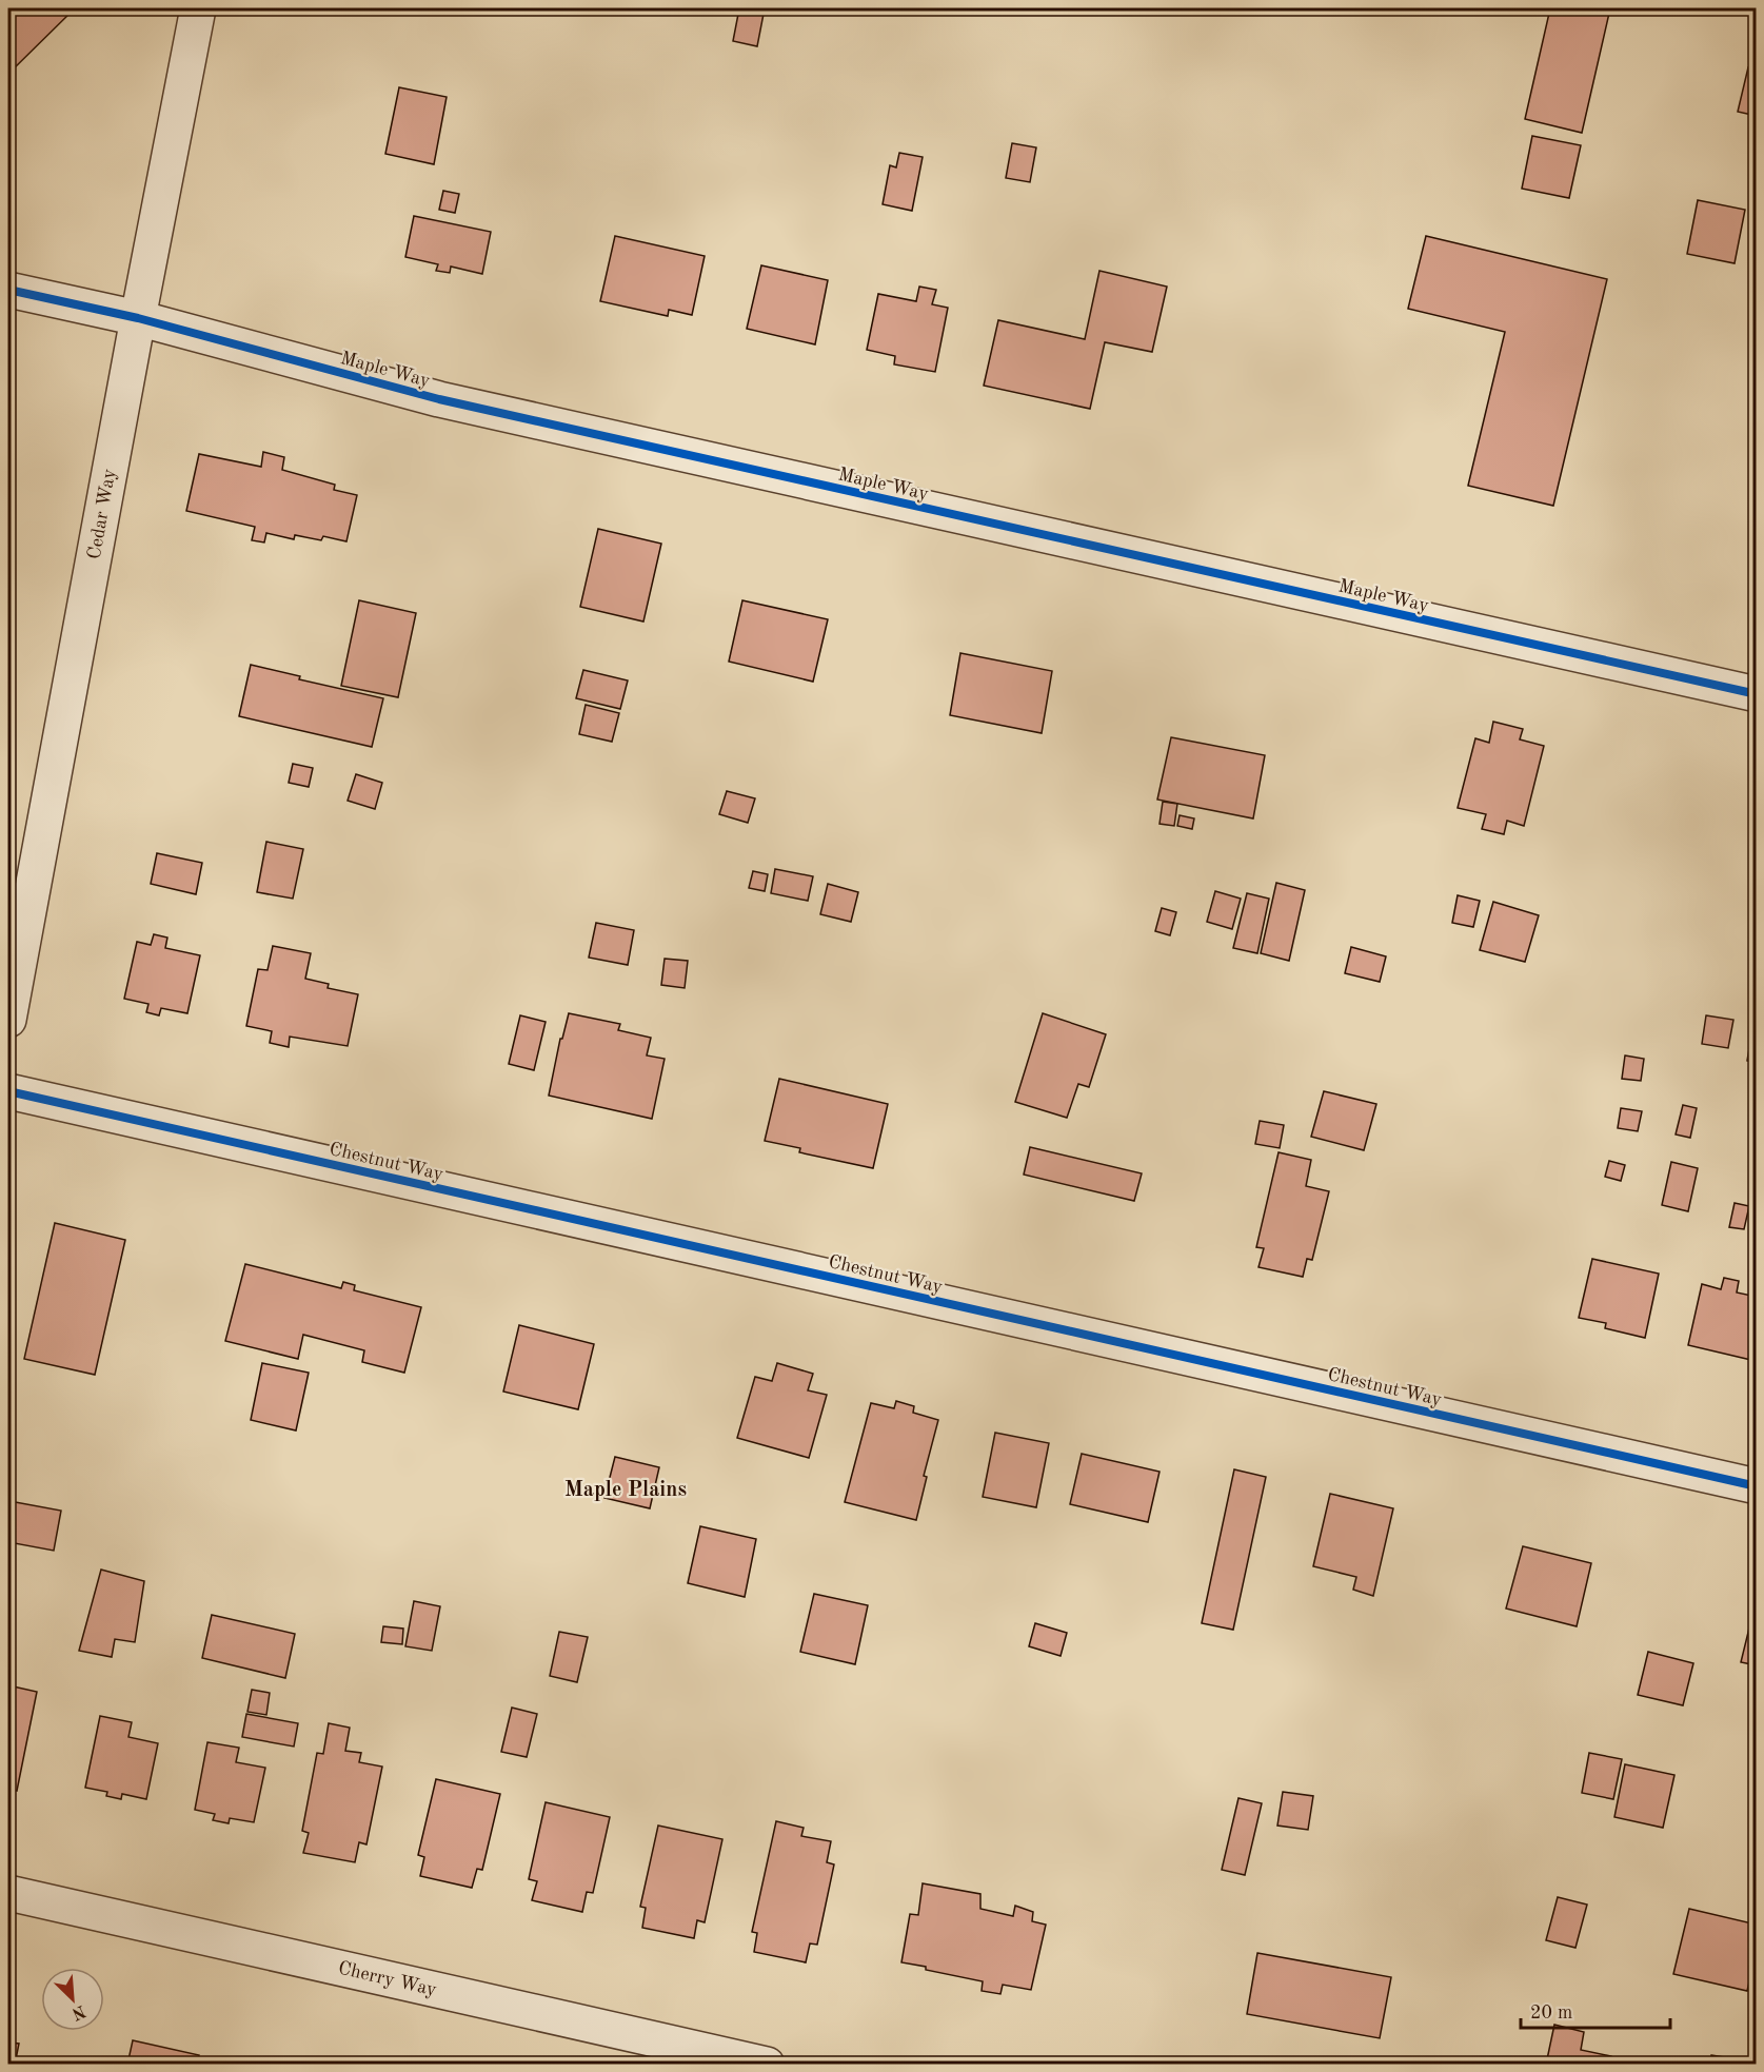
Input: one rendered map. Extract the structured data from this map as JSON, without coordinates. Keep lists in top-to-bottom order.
{
  "streets": {
    "street": [
      "Maple Way",
      "Cedar Way",
      "Chestnut Way",
      "Cherry Way"
    ]
  },
  "crossings": [
    ["Maple Way", "Cedar Way"]
  ],
  "districts": ["Maple Plains"],
  "scale_bar": "20 m",
  "north": "bottom right"
}
